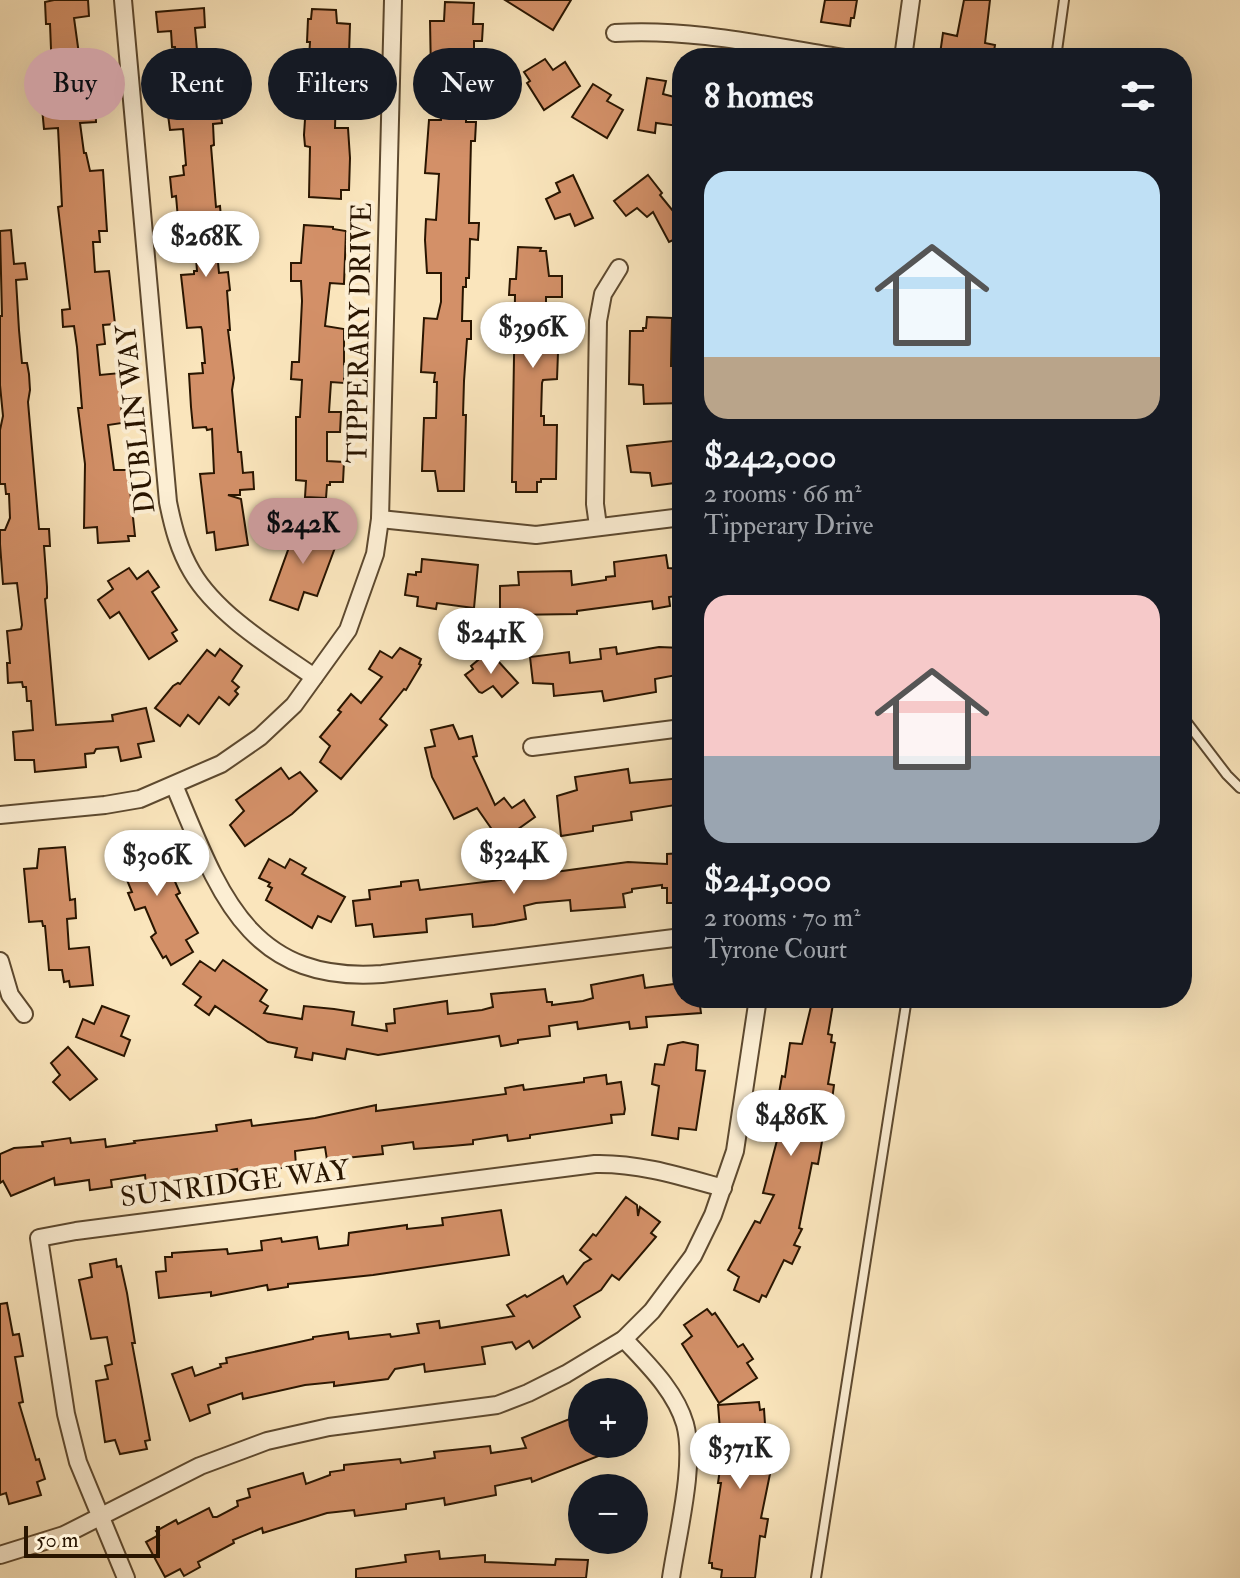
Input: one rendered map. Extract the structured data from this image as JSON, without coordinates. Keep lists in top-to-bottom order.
{
  "streets": {
    "street": ["TIPPERARY DRIVE", "DUBLIN WAY", "SUNRIDGE WAY"]
  },
  "crossings": [
    ["TIPPERARY DRIVE", "DUBLIN WAY"]
  ],
  "scale_bar": "50 m",
  "page": {
    "chip": [
      "Buy",
      "Rent",
      "Filters",
      "New"
    ],
    "heading": "8 homes",
    "list": [
      {
        "name": "$242,000",
        "note": "2 rooms · 66 m² · Tipperary Drive"
      },
      {
        "name": "$241,000",
        "note": "2 rooms · 70 m² · Tyrone Court"
      }
    ],
    "price": [
      "$268K",
      "$396K",
      "$242K",
      "$241K",
      "$324K",
      "$306K",
      "$486K",
      "$371K"
    ],
    "map_buttons": ["+", "−"],
    "scale": "50 m"
  }
}
